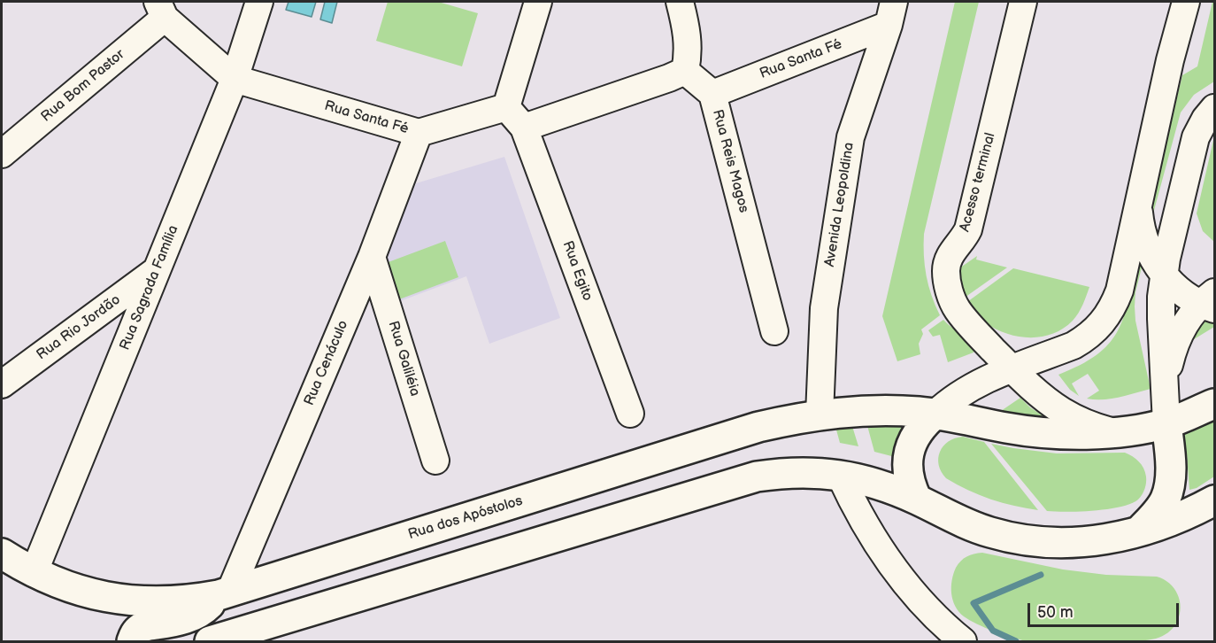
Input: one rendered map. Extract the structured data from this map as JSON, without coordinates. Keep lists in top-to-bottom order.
{
  "streets": {
    "main road": ["Rua dos Apóstolos"],
    "street": [
      "Rua Santa Fé",
      "Rua Bom Pastor",
      "Rua Reis Magos",
      "Acesso terminal",
      "Avenida Leopoldina",
      "Rua Egito",
      "Rua Sagrada Família",
      "Rua Rio Jordão",
      "Rua Galiléia",
      "Rua Cenáculo"
    ]
  },
  "crossings": [
    ["Rua Santa Fé", "Rua Bom Pastor"],
    ["Rua Santa Fé", "Rua Reis Magos"],
    ["Rua Santa Fé", "Avenida Leopoldina"],
    ["Rua Santa Fé", "Rua Sagrada Família"],
    ["Rua Santa Fé", "Rua Cenáculo"],
    ["Acesso terminal", "Rua dos Apóstolos"],
    ["Avenida Leopoldina", "Rua dos Apóstolos"],
    ["Rua Sagrada Família", "Rua Rio Jordão"],
    ["Rua Sagrada Família", "Rua dos Apóstolos"],
    ["Rua Galiléia", "Rua Cenáculo"],
    ["Rua Cenáculo", "Rua dos Apóstolos"]
  ],
  "scale_bar": "50 m"
}
